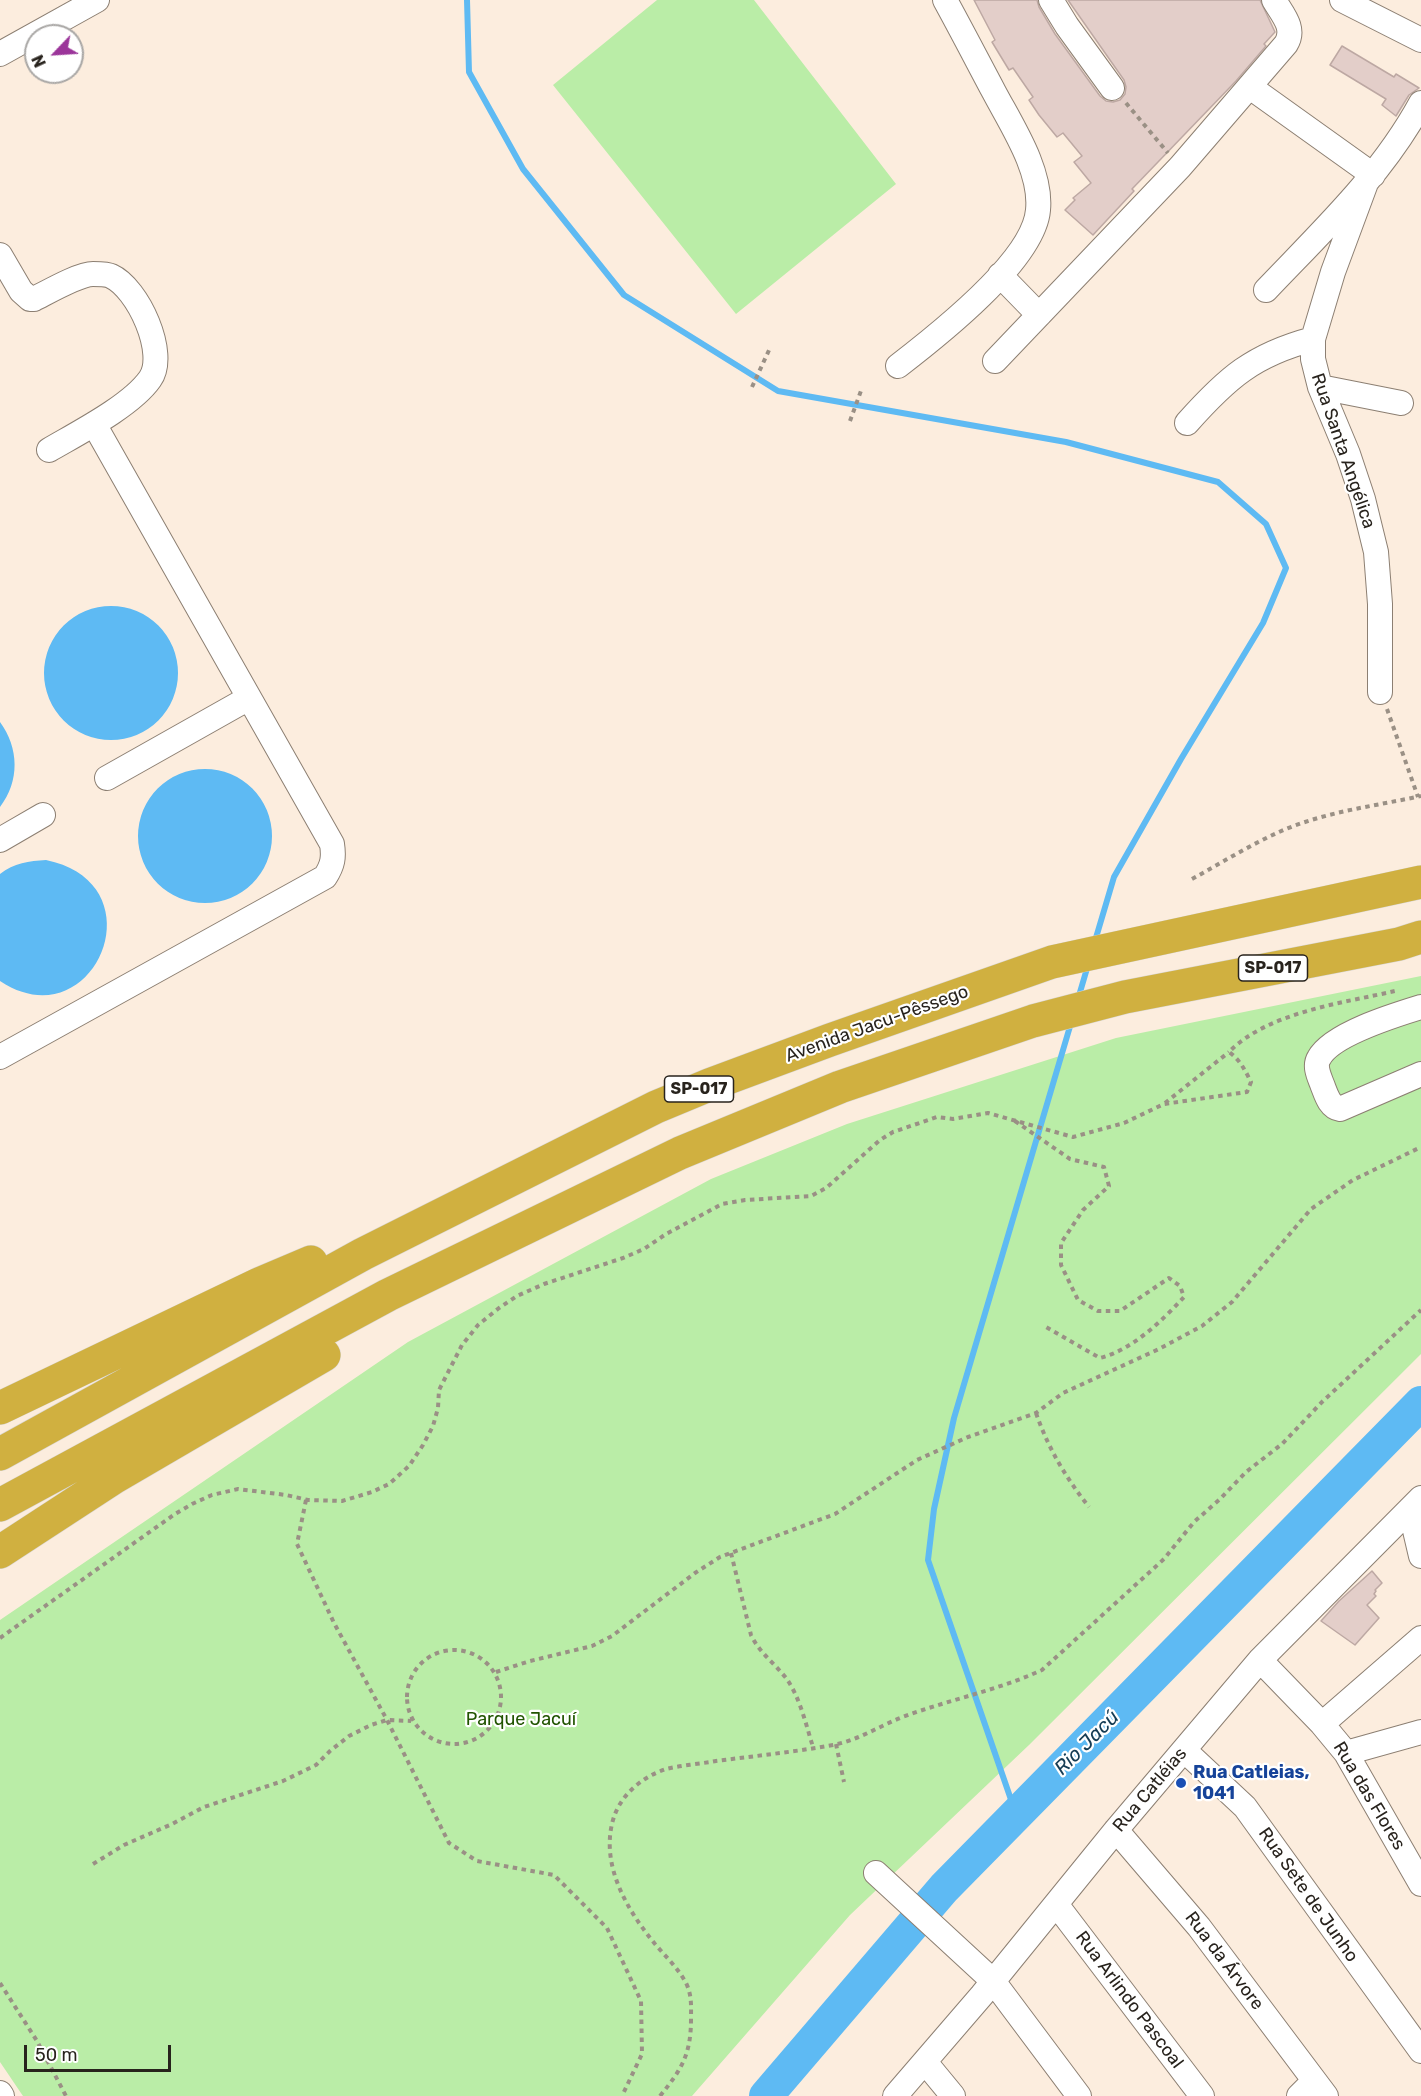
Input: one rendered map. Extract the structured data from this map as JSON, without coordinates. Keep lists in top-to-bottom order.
{
  "streets": {
    "highway": ["SP-017", "Avenida Jacu-Pêssego"],
    "street": [
      "Rua Santa Angélica",
      "Rua Catléias",
      "Rua das Flores",
      "Rua Sete de Junho",
      "Rua da Árvore",
      "Rua Arlindo Pascoal"
    ]
  },
  "crossings": [
    ["Rua Catléias", "Rua das Flores"],
    ["Rua Catléias", "Rua Sete de Junho"],
    ["Rua Catléias", "Rua da Árvore"],
    ["Rua Catléias", "Rua Arlindo Pascoal"]
  ],
  "water": ["Rio Jacú"],
  "parks": ["Parque Jacuí"],
  "places": ["Rua Catleias, 1041"],
  "scale_bar": "50 m",
  "north": "bottom left"
}
